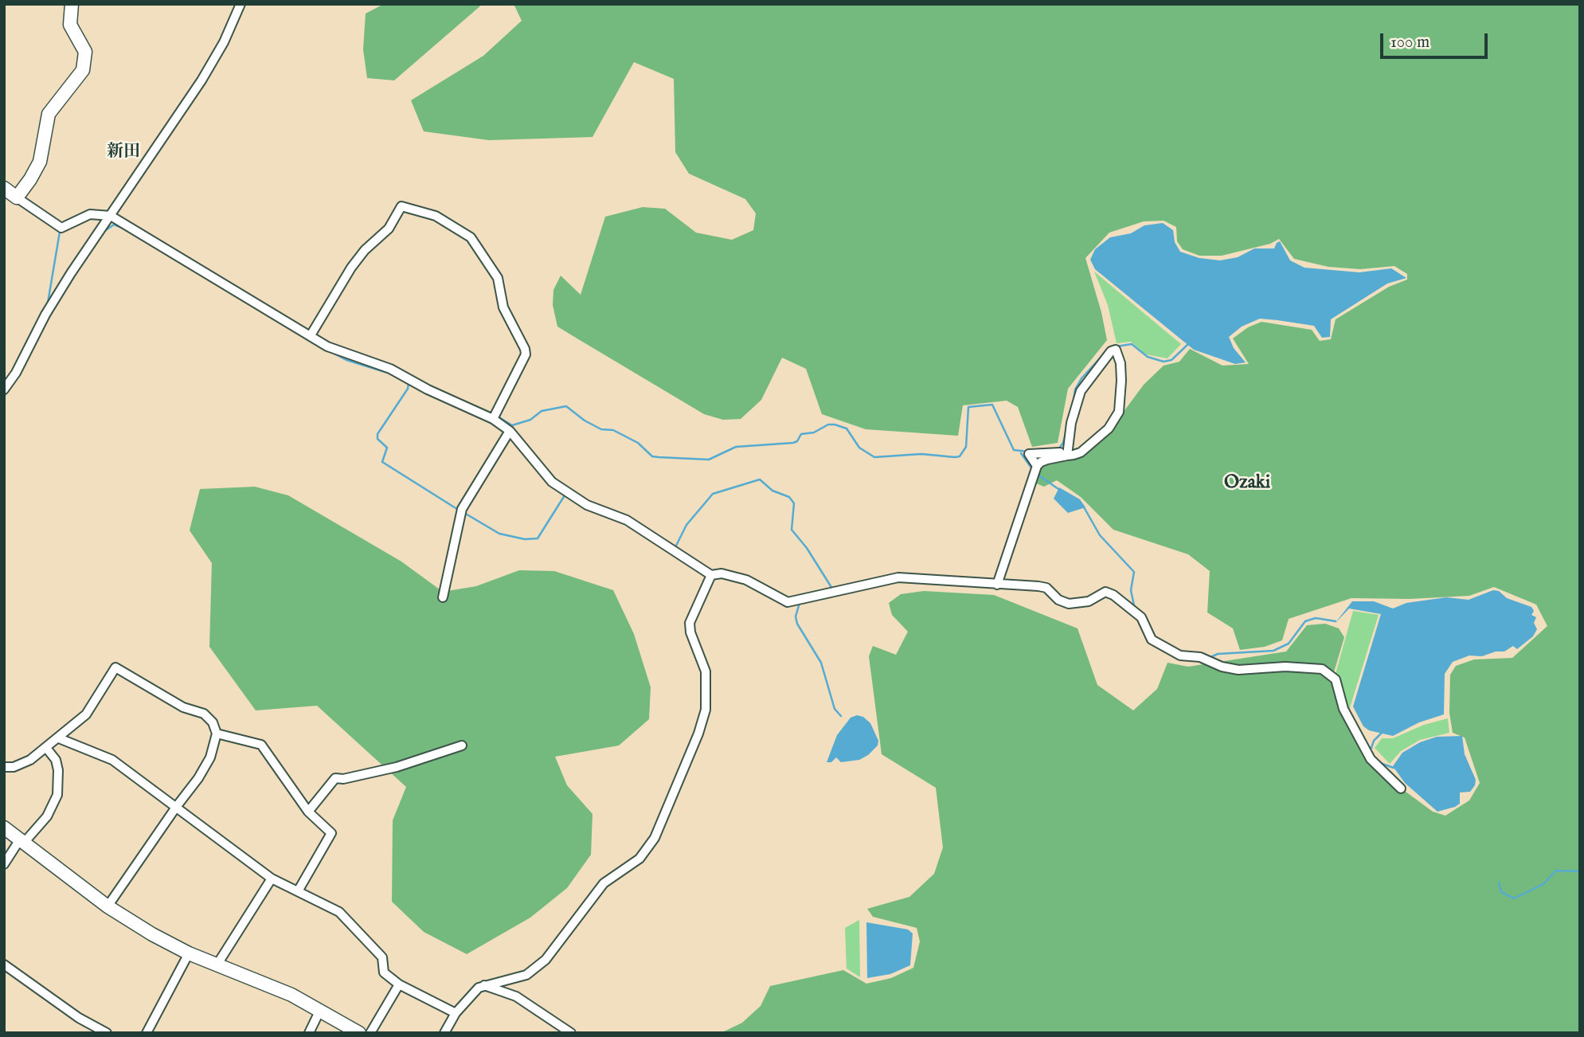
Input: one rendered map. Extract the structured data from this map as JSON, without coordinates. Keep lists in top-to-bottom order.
{
  "districts": ["新田", "Ozaki"],
  "scale_bar": "100 m"
}
